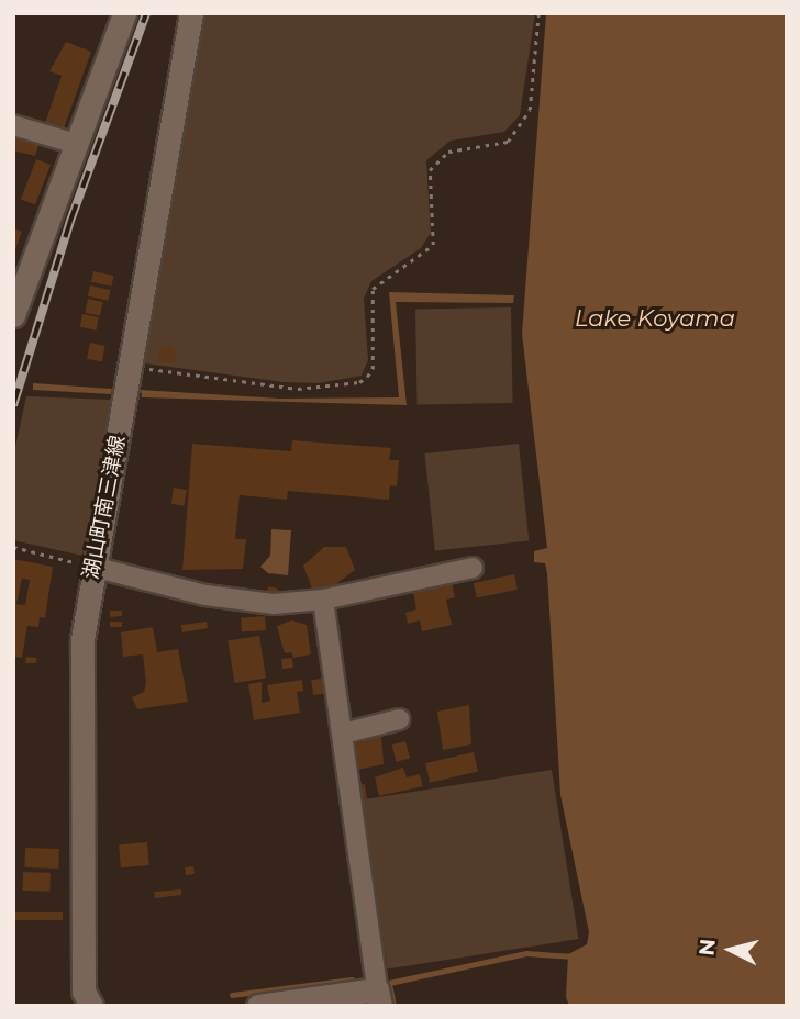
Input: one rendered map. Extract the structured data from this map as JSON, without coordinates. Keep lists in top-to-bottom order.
{
  "streets": {
    "street": ["湖山町南三津線"]
  },
  "water": ["Lake Koyama"],
  "north": "left"
}
